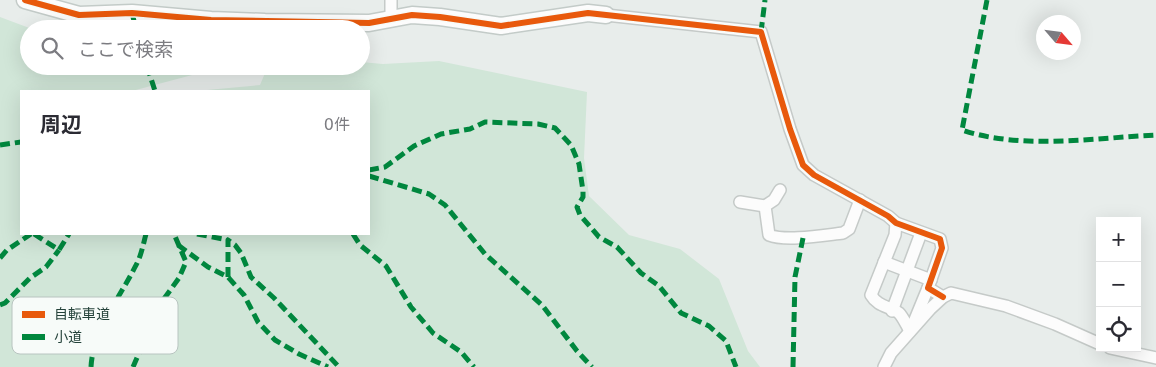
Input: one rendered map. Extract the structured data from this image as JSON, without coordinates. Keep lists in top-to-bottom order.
{
  "legend": ["自転車道", "小道"],
  "north": "bottom right",
  "page": {
    "search": "ここで検索",
    "heading": ["周辺", "0件"],
    "map_buttons": ["+", "−"]
  }
}
